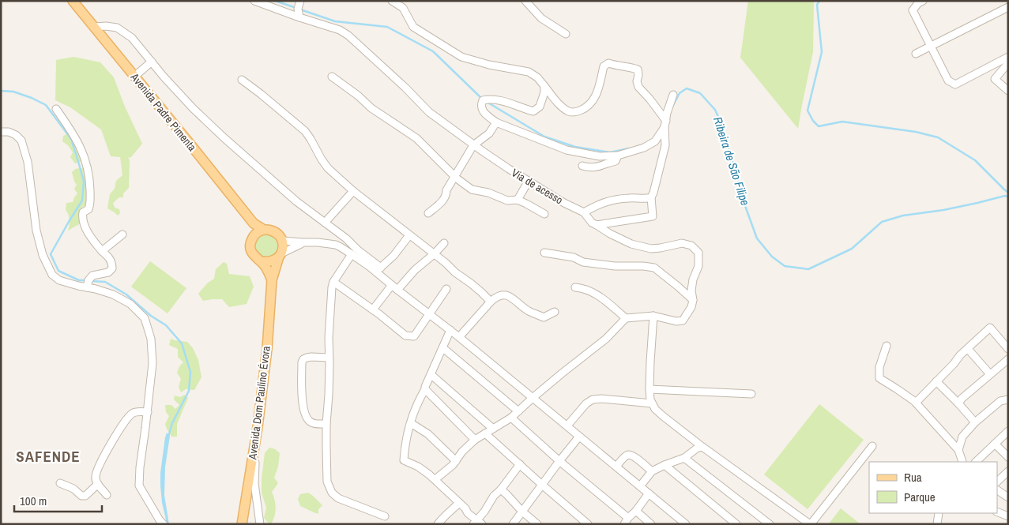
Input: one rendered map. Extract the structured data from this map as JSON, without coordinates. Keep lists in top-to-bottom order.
{
  "streets": {
    "main road": ["Avenida Padre Pimenta", "Avenida Dom Paulino Évora"],
    "street": ["Via de acesso"]
  },
  "districts": ["SAFENDE"],
  "water": ["Ribeira de São Filipe"],
  "legend": ["Rua", "Parque"],
  "scale_bar": "100 m"
}
